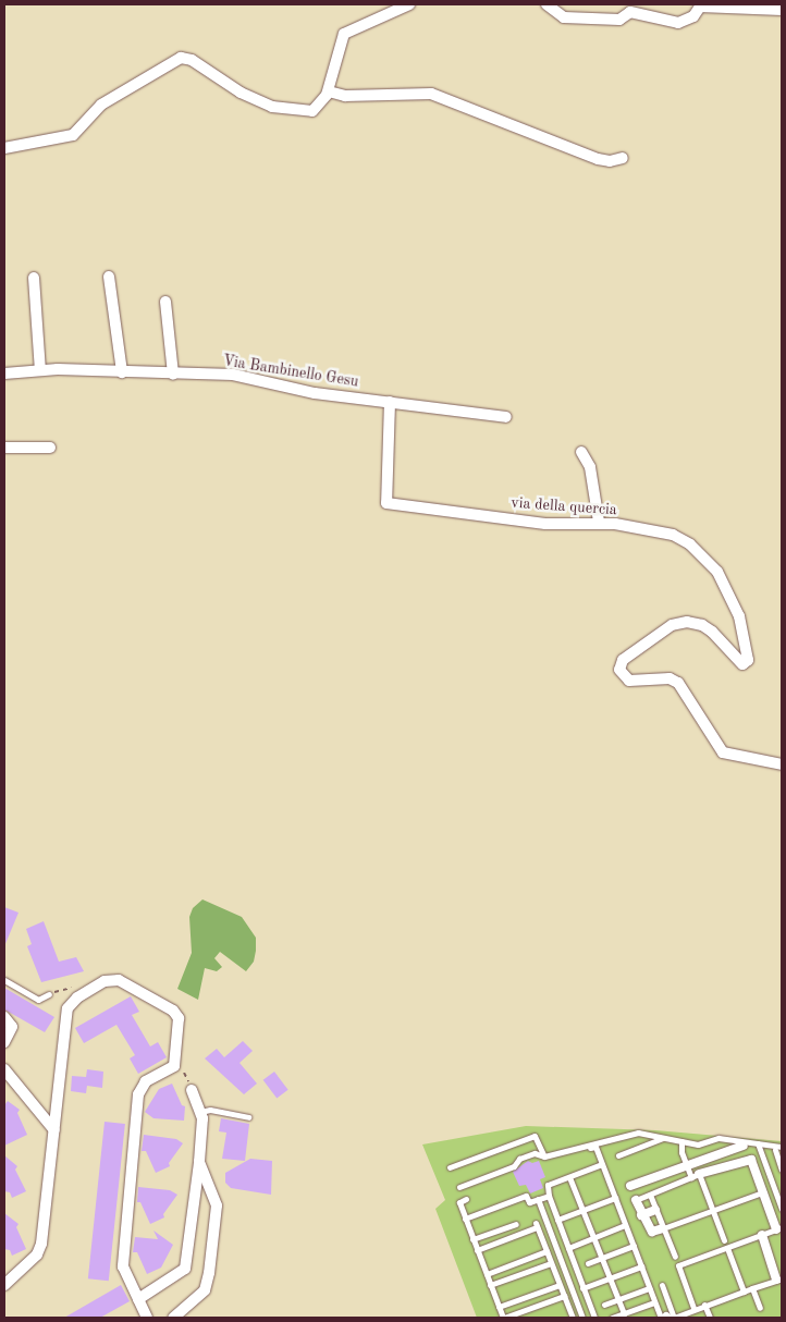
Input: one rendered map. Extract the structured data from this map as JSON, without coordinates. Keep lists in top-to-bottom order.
{
  "streets": {
    "street": ["Via Bambinello Gesu", "via della quercia"]
  },
  "crossings": [
    ["Via Bambinello Gesu", "via della quercia"]
  ]
}
